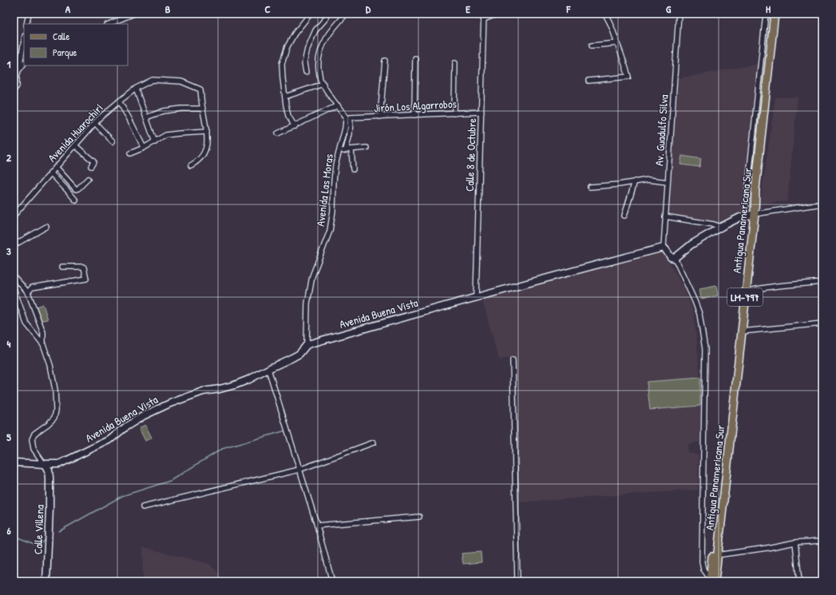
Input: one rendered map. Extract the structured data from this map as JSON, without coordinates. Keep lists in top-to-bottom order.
{
  "streets": {
    "main road": ["Antigua Panamericana Sur", "LM-797"],
    "street": [
      "Jirón Los Algarrobos",
      "Av. Guadulfo Silva",
      "Avenida Huarochirí",
      "Calle 8 de Octubre",
      "Avenida Las Moras",
      "Avenida Buena Vista",
      "Calle Villena"
    ]
  },
  "crossings": [
    ["Jirón Los Algarrobos", "Calle 8 de Octubre"],
    ["Av. Guadulfo Silva", "Avenida Buena Vista"],
    ["Calle 8 de Octubre", "Avenida Buena Vista"],
    ["Avenida Las Moras", "Avenida Buena Vista"]
  ],
  "legend": ["Calle", "Parque"],
  "grid": {
    "columns": [
      "A",
      "B",
      "C",
      "D",
      "E",
      "F",
      "G",
      "H"
    ],
    "rows": [
      "1",
      "2",
      "3",
      "4",
      "5",
      "6"
    ]
  }
}
